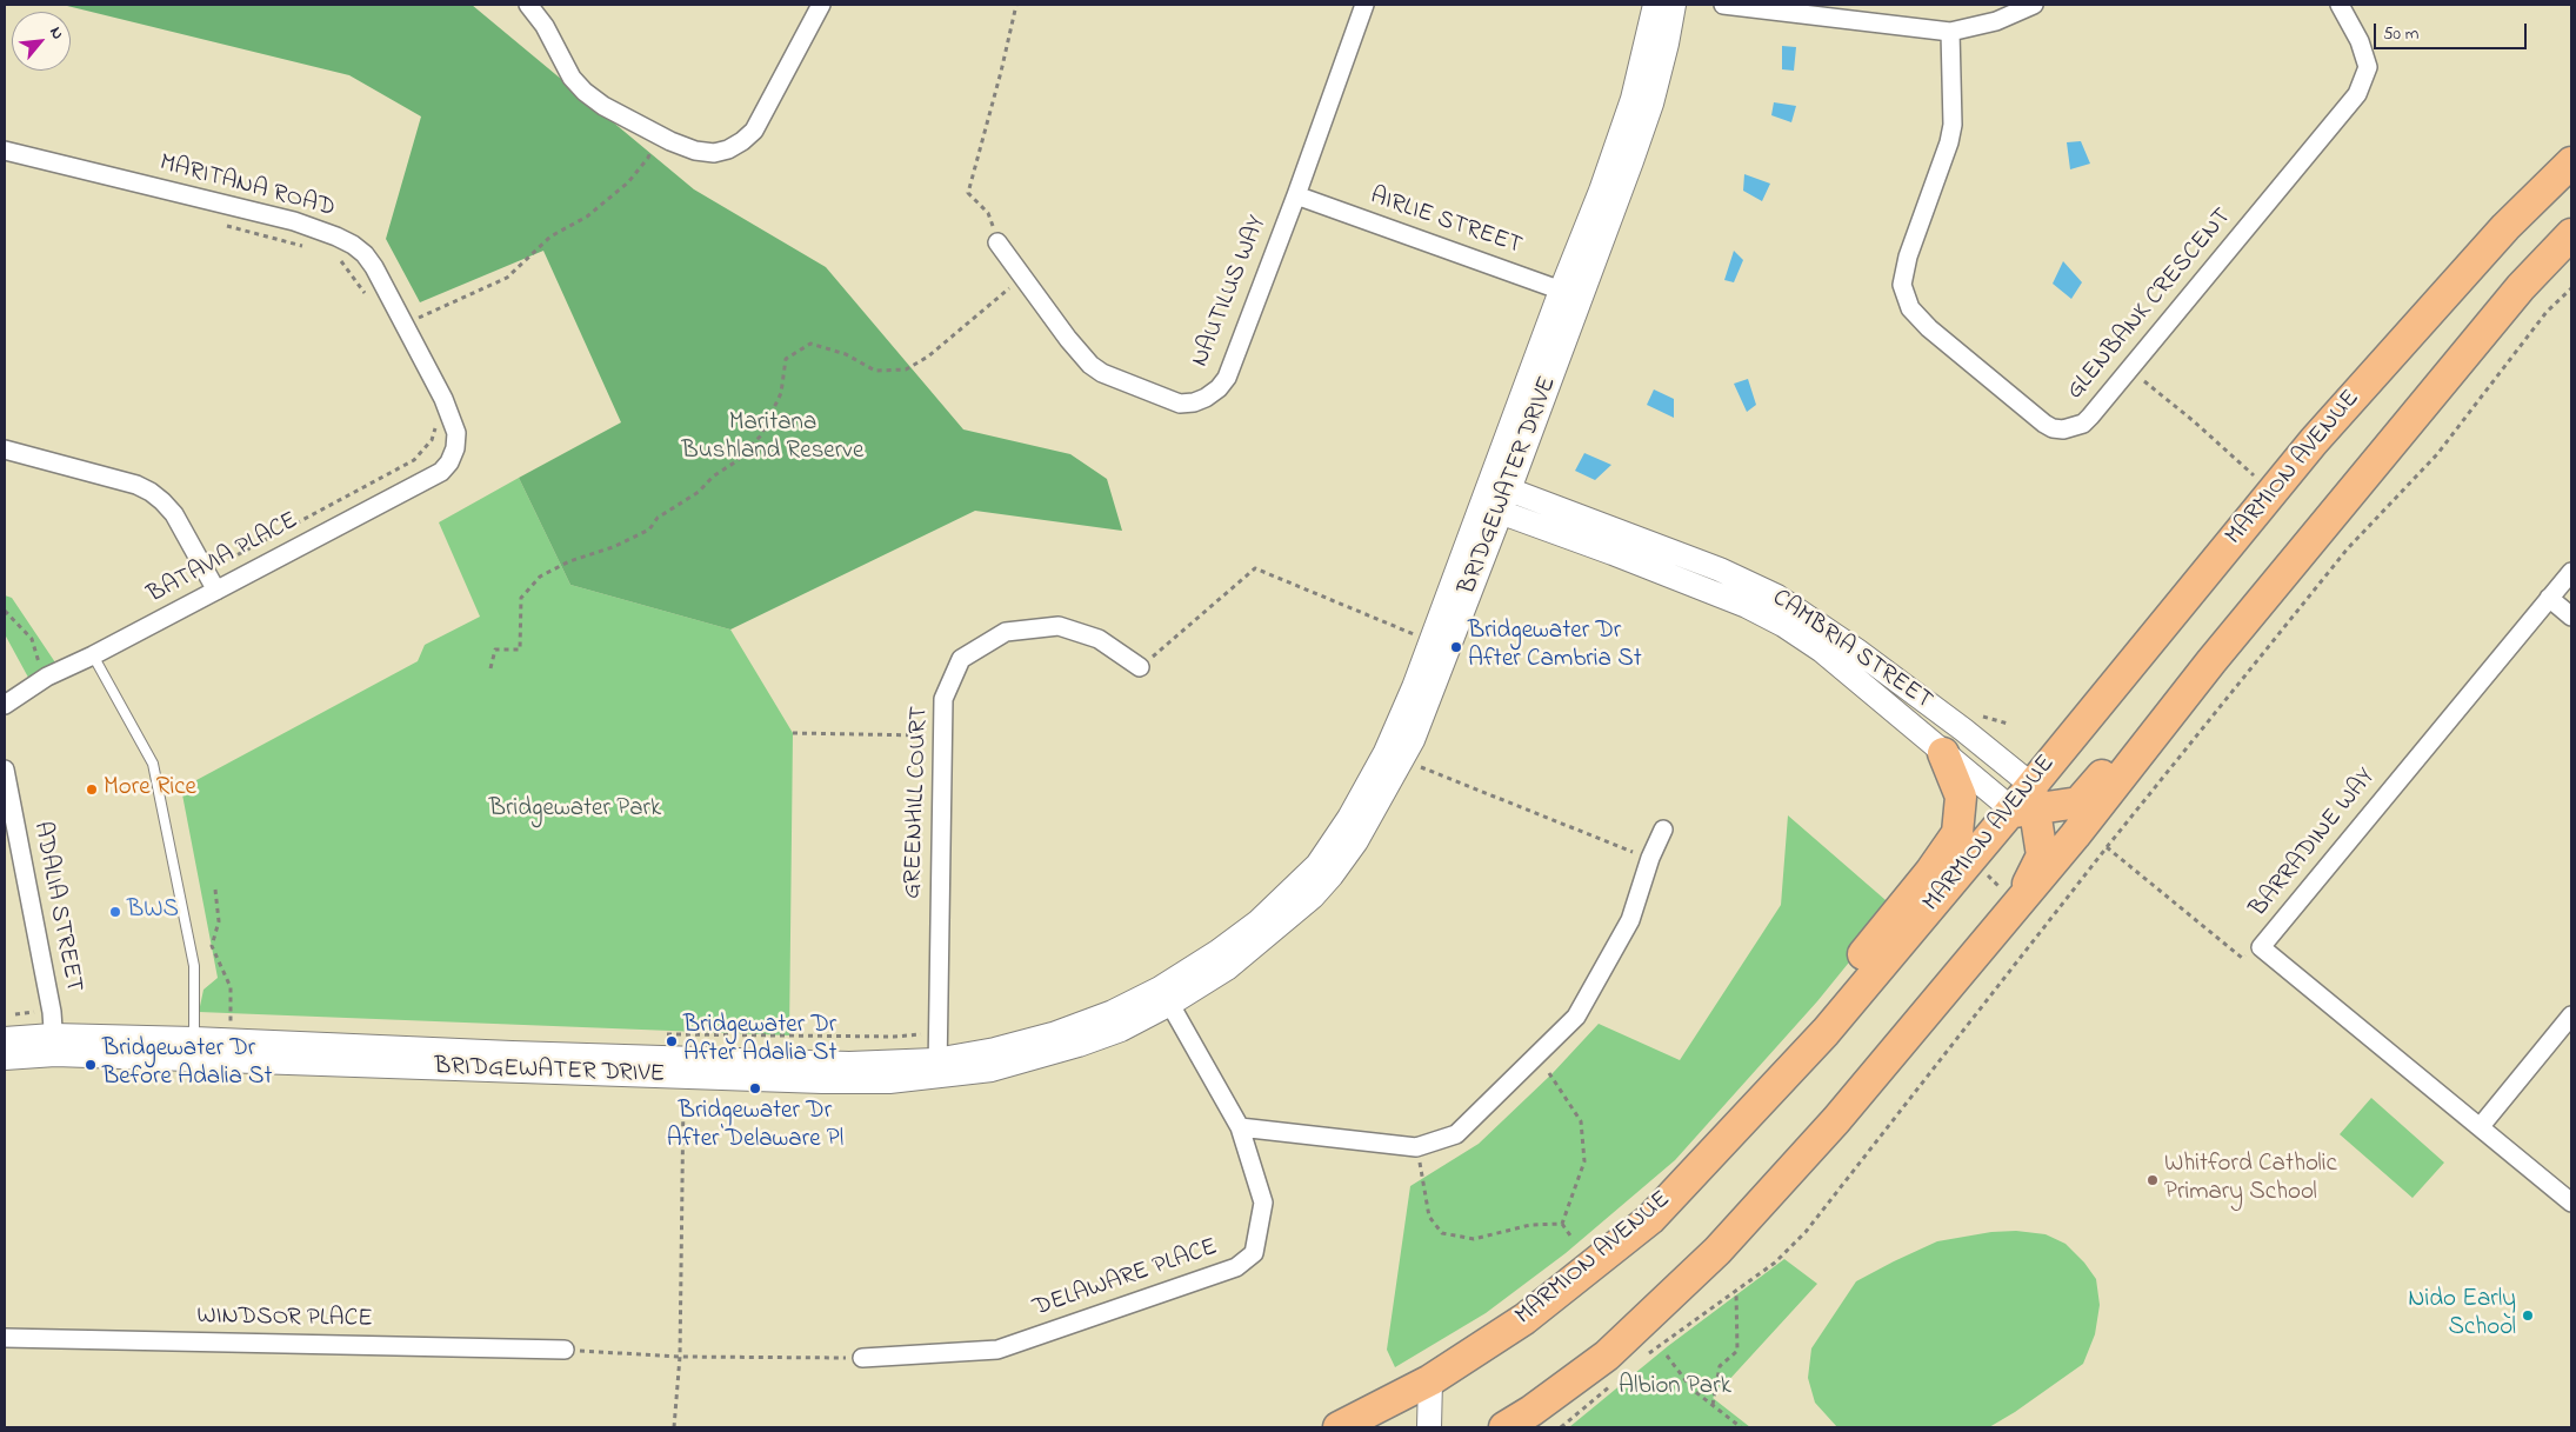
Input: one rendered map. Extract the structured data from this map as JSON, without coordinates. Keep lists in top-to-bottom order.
{
  "streets": {
    "highway": ["MARMION AVENUE"],
    "street": [
      "MARITANA ROAD",
      "AIRLIE STREET",
      "NAUTILUS WAY",
      "GLENBANK CRESCENT",
      "BRIDGEWATER DRIVE",
      "BATAVIA PLACE",
      "CAMBRIA STREET",
      "GREENHILL COURT",
      "BARRADINE WAY",
      "ADALIA STREET",
      "DELAWARE PLACE",
      "WINDSOR PLACE"
    ]
  },
  "crossings": [
    ["MARITANA ROAD", "BATAVIA PLACE"],
    ["AIRLIE STREET", "NAUTILUS WAY"],
    ["AIRLIE STREET", "BRIDGEWATER DRIVE"],
    ["MARMION AVENUE", "CAMBRIA STREET"],
    ["BRIDGEWATER DRIVE", "CAMBRIA STREET"],
    ["BRIDGEWATER DRIVE", "GREENHILL COURT"],
    ["BRIDGEWATER DRIVE", "ADALIA STREET"],
    ["BRIDGEWATER DRIVE", "DELAWARE PLACE"]
  ],
  "parks": ["Maritana Bushland Reserve", "Bridgewater Park", "Albion Park"],
  "places": [
    "Bridgewater Dr After Cambria St",
    "More Rice",
    "BWS",
    "Bridgewater Dr After Adalia St",
    "Bridgewater Dr Before Adalia St",
    "Bridgewater Dr After Delaware Pl",
    "Whitford Catholic Primary School",
    "Nido Early School"
  ],
  "scale_bar": "50 m",
  "north": "top right"
}
